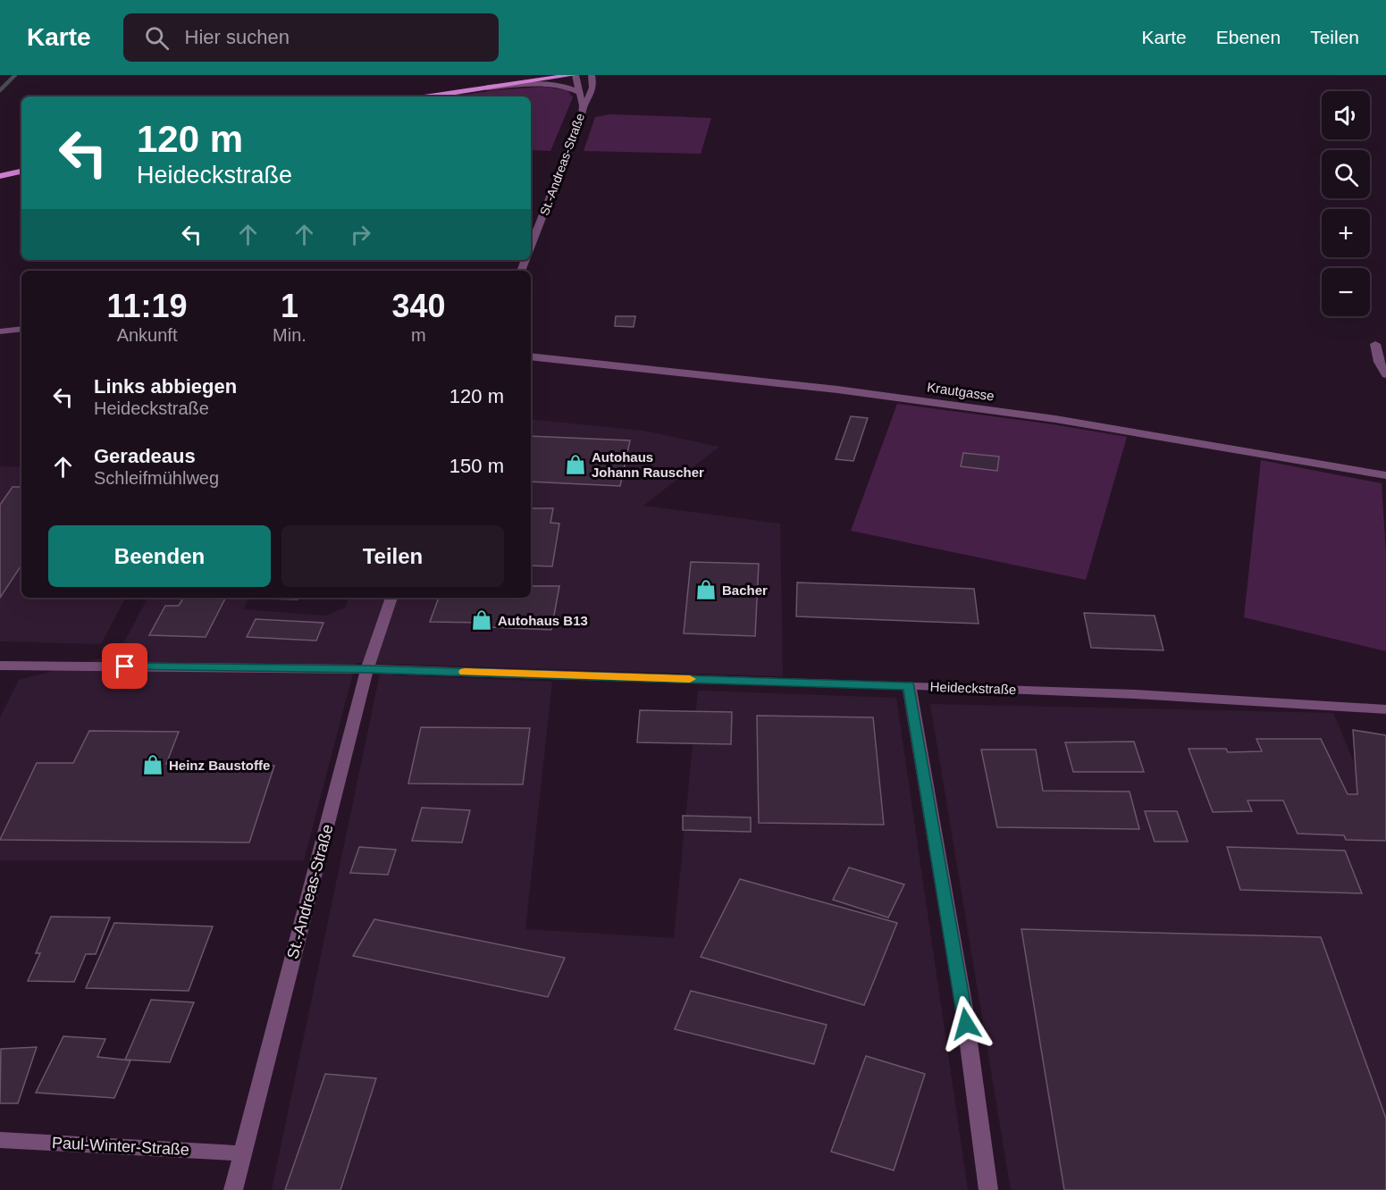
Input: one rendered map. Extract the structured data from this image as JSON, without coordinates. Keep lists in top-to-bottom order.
{
  "streets": {
    "street": [
      "St.-Andreas-Straße",
      "Krautgasse",
      "Heideckstraße",
      "Paul-Winter-Straße"
    ]
  },
  "crossings": [
    ["St.-Andreas-Straße", "Heideckstraße"],
    ["St.-Andreas-Straße", "Paul-Winter-Straße"]
  ],
  "places": {
    "shop": [
      "Autohaus Johann Rauscher",
      "Bacher",
      "Autohaus B13",
      "Heinz Baustoffe"
    ]
  },
  "page": {
    "header": "Karte",
    "search": "Hier suchen",
    "nav": ["Karte", "Ebenen", "Teilen"],
    "map_buttons": ["+", "−"],
    "turn": ["120 m", "Heideckstraße"],
    "eta": [
      "11:19",
      "Ankunft",
      "1",
      "Min.",
      "340",
      "m"
    ],
    "list": [
      {
        "name": "Links abbiegen",
        "note": "Heideckstraße",
        "value": "120 m"
      },
      {
        "name": "Geradeaus",
        "note": "Schleifmühlweg",
        "value": "150 m"
      }
    ],
    "buttons": ["Beenden", "Teilen"]
  }
}
